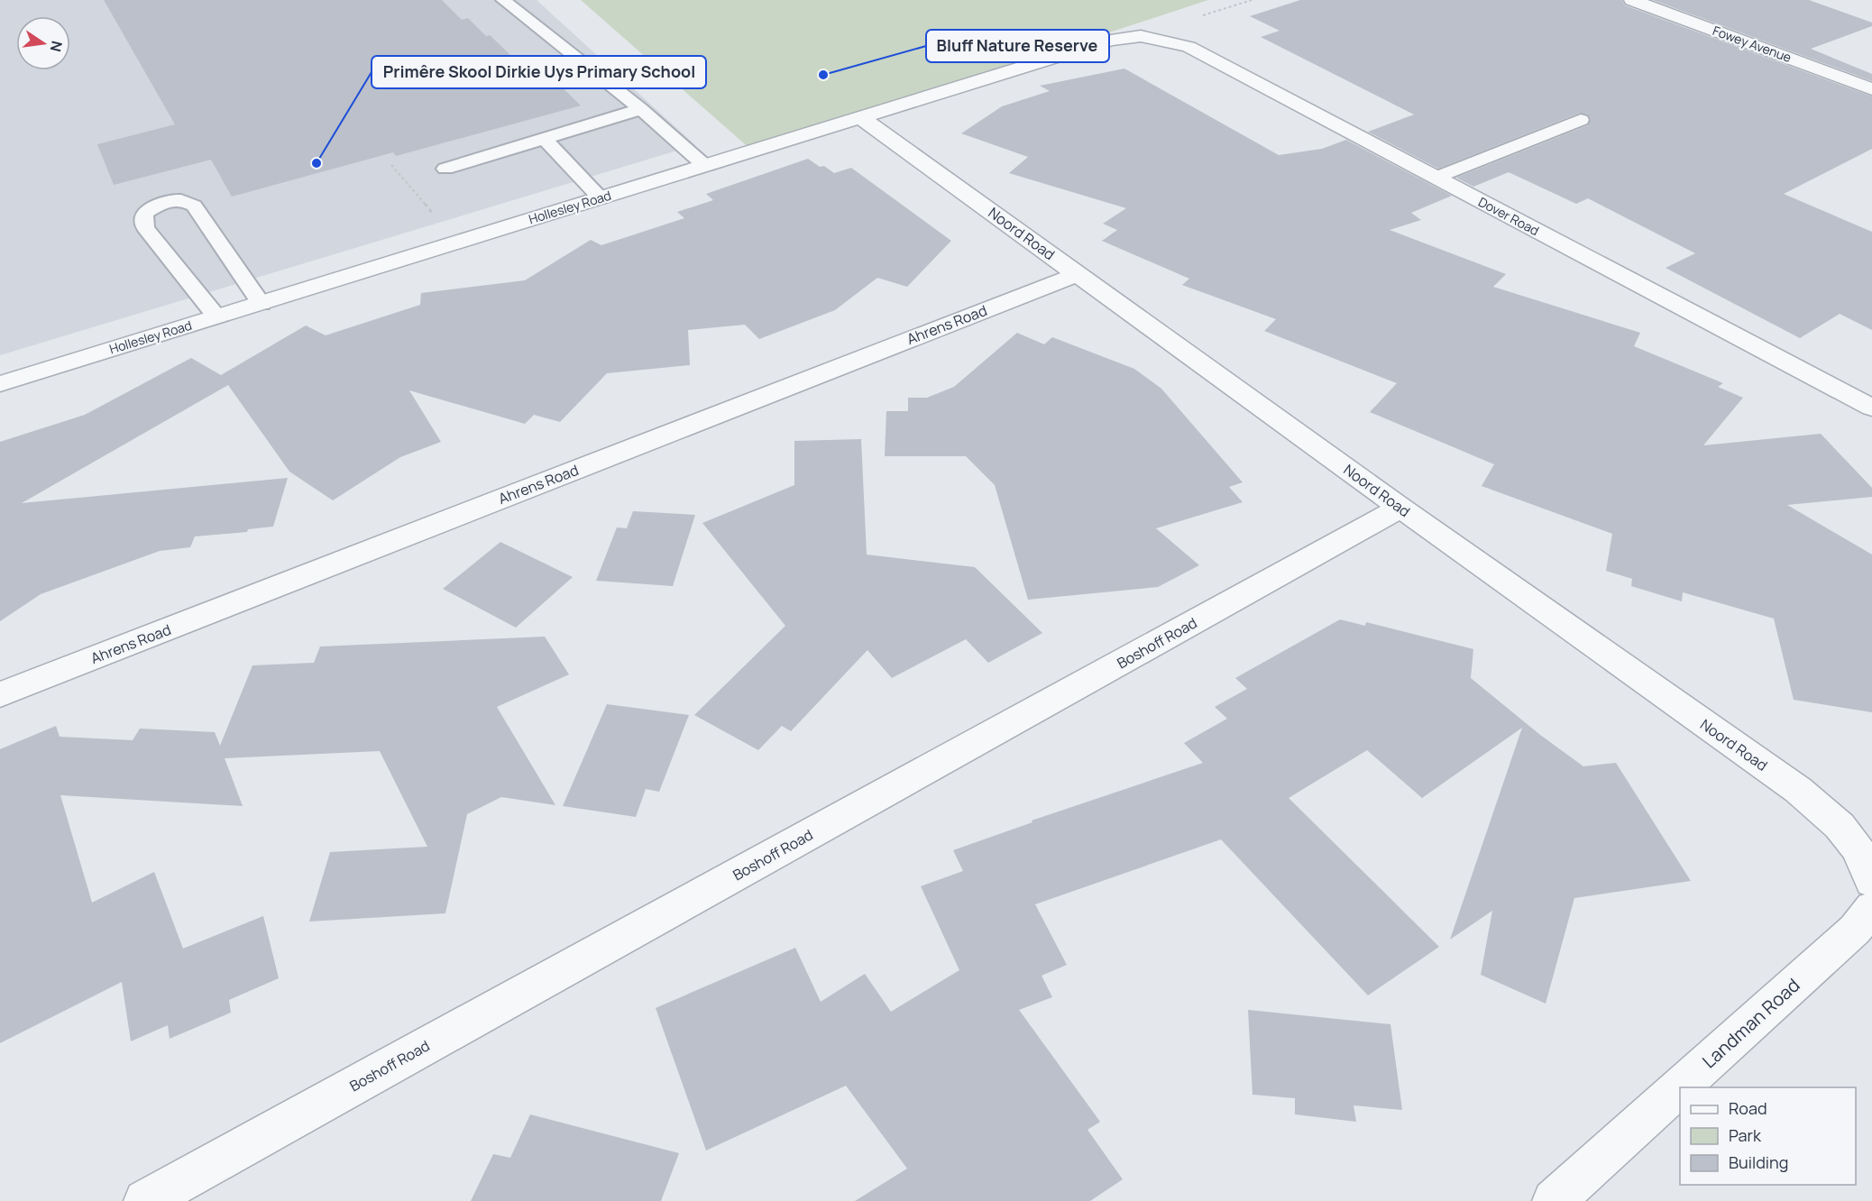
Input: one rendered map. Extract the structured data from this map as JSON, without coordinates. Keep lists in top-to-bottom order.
{
  "streets": {
    "street": [
      "Fowey Avenue",
      "Hollesley Road",
      "Dover Road",
      "Noord Road",
      "Ahrens Road",
      "Boshoff Road",
      "Landman Road"
    ]
  },
  "crossings": [
    ["Hollesley Road", "Dover Road"],
    ["Hollesley Road", "Noord Road"],
    ["Noord Road", "Ahrens Road"],
    ["Noord Road", "Boshoff Road"]
  ],
  "places": ["Bluff Nature Reserve", "Primêre Skool Dirkie Uys Primary School"],
  "legend": ["Road", "Park", "Building"],
  "north": "right"
}
